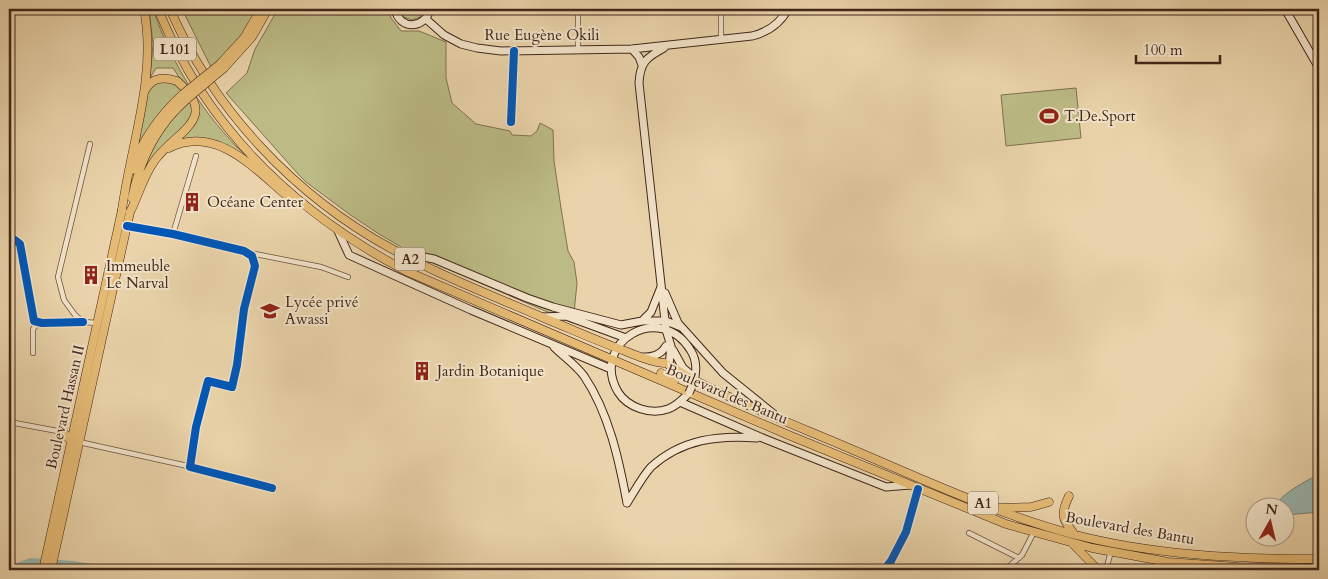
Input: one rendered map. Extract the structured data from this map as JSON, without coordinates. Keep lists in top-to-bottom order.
{
  "streets": {
    "main road": [
      "Rue Eugène Okili",
      "L101",
      "A2",
      "Boulevard des Bantu",
      "Boulevard Hassan II",
      "A1"
    ]
  },
  "crossings": [
    ["L101", "Boulevard des Bantu"]
  ],
  "places": {
    "sports": ["T.De.Sport"],
    "building": ["Océane Center", "Immeuble Le Narval", "Jardin Botanique"],
    "school or university": ["Lycée privé Awassi"]
  },
  "scale_bar": "100 m",
  "north": "top"
}
